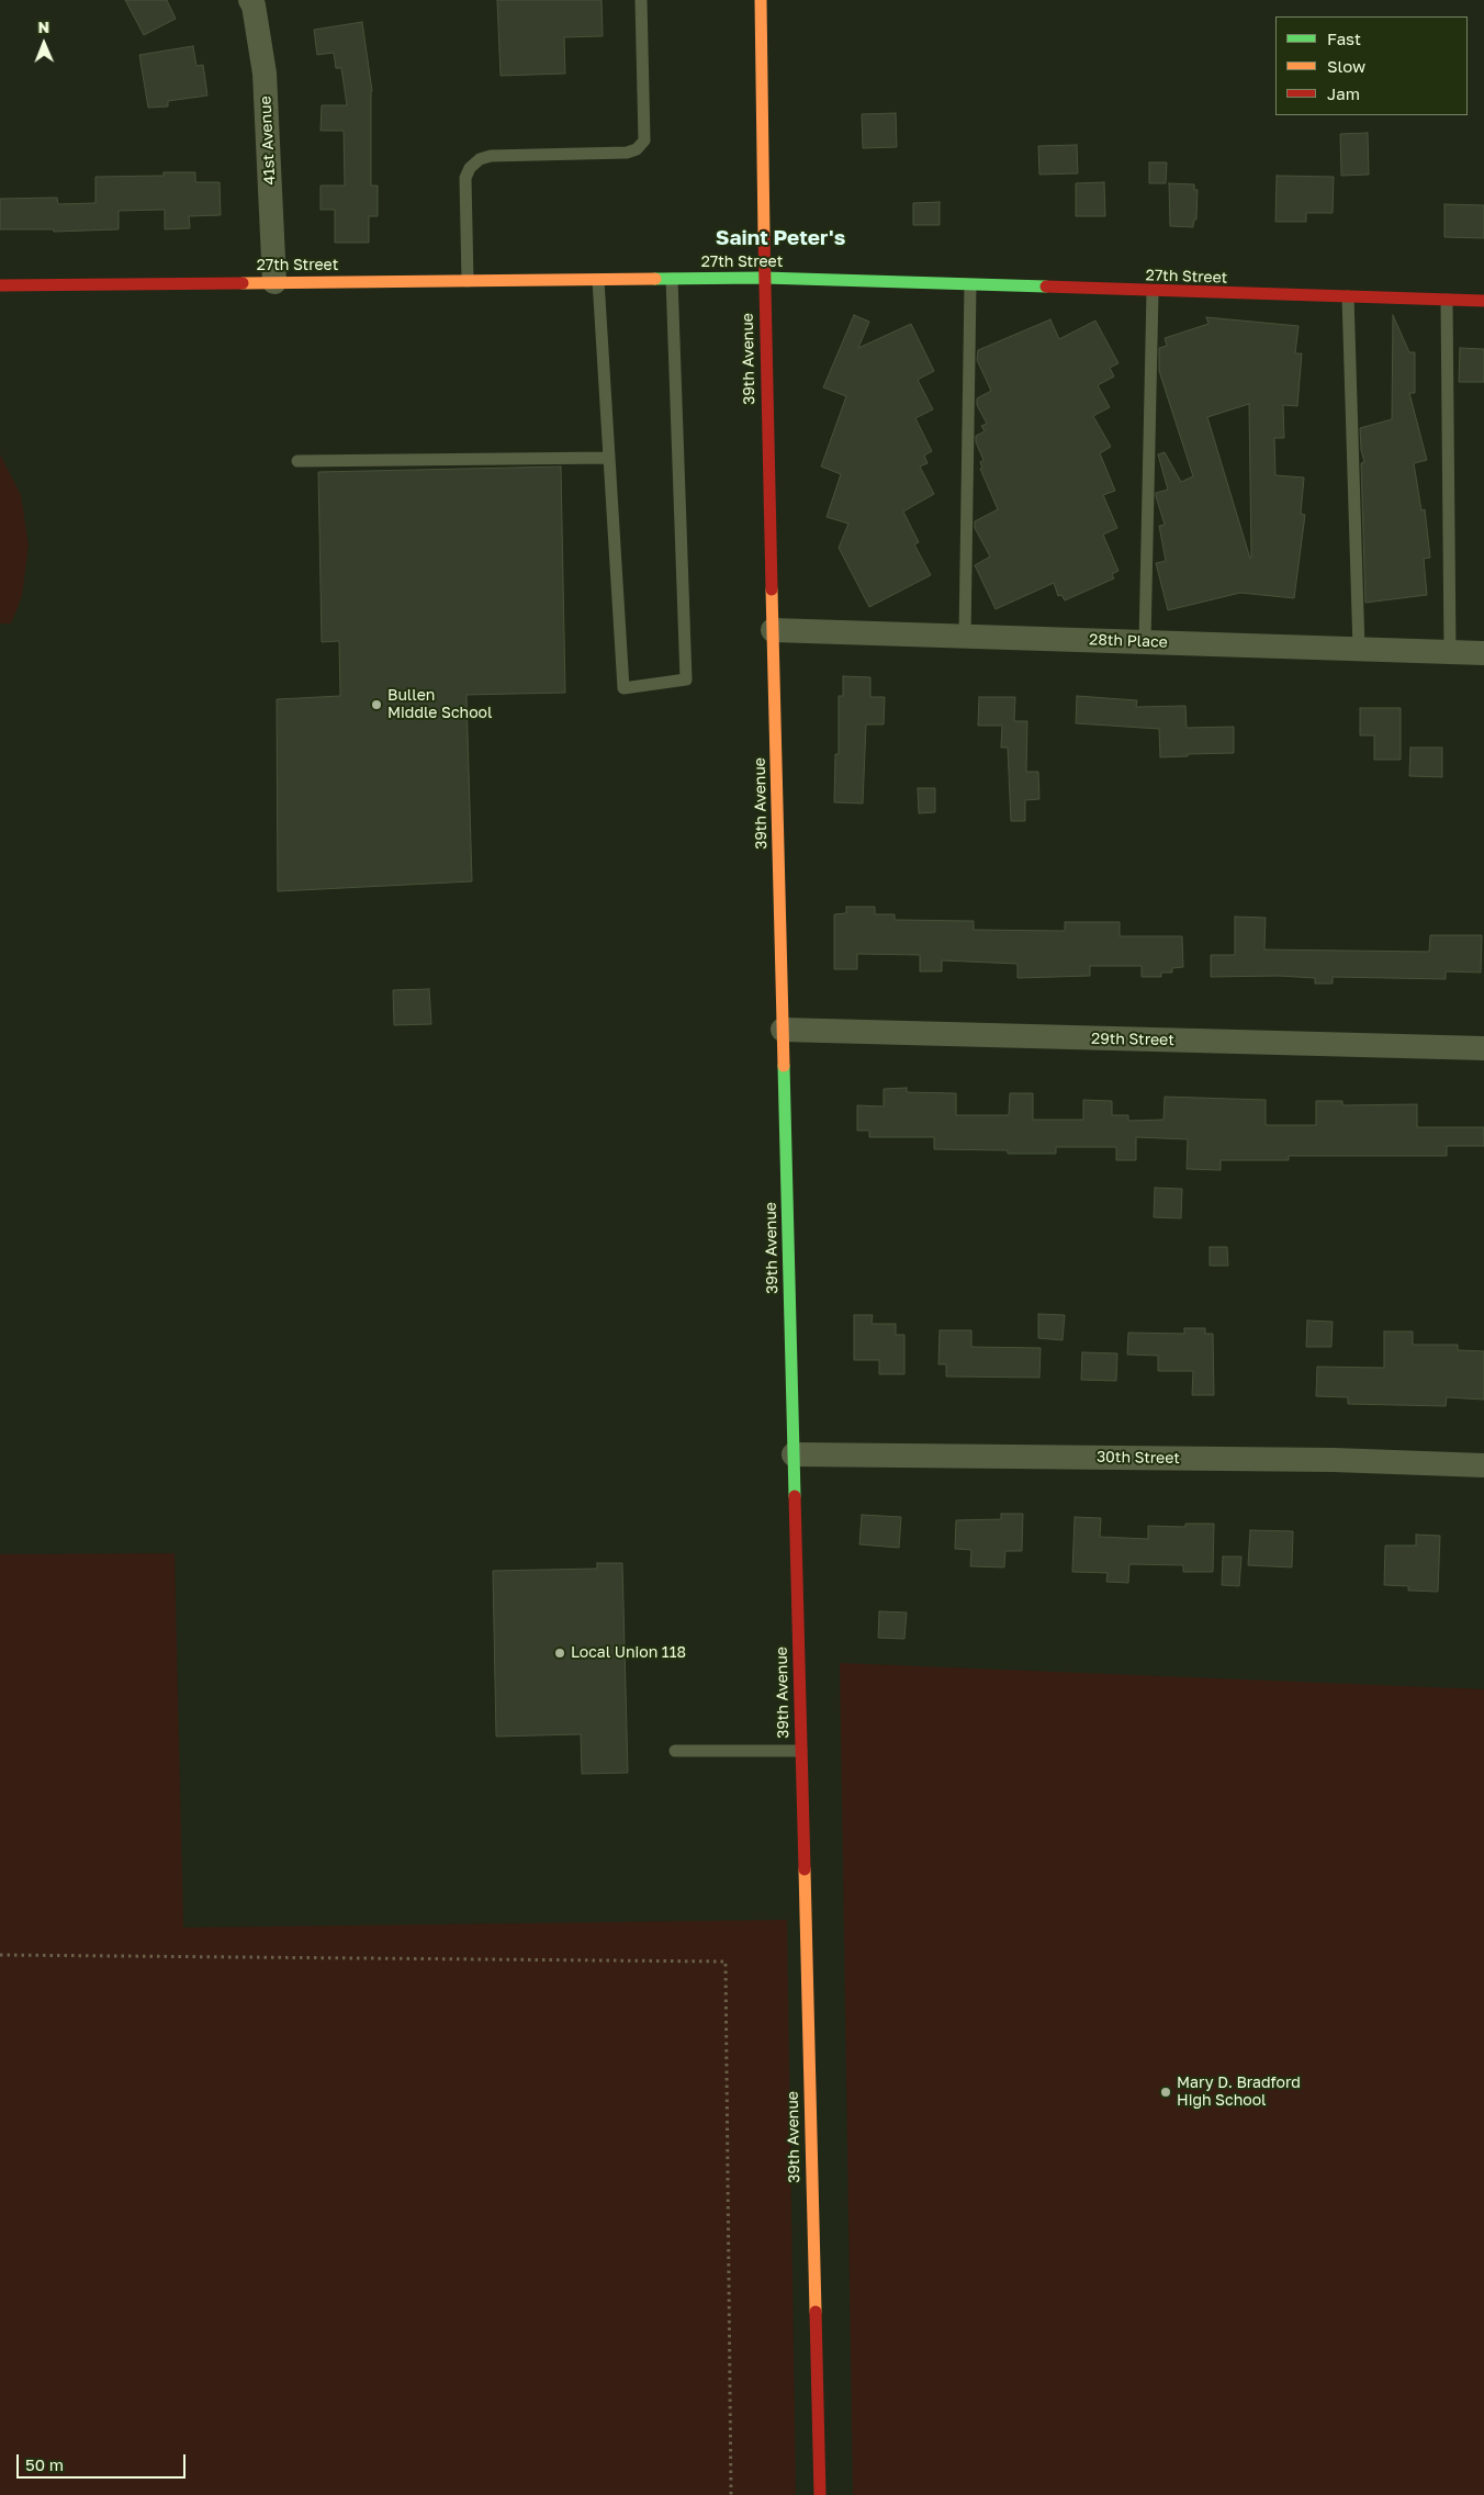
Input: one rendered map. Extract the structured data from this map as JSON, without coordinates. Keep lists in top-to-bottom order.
{
  "streets": {
    "street": [
      "41st Avenue",
      "27th Street",
      "39th Avenue",
      "28th Place",
      "29th Street",
      "30th Street"
    ]
  },
  "crossings": [
    ["41st Avenue", "27th Street"],
    ["27th Street", "39th Avenue"],
    ["39th Avenue", "28th Place"],
    ["39th Avenue", "29th Street"],
    ["39th Avenue", "30th Street"]
  ],
  "districts": ["Saint Peter's"],
  "places": ["Bullen Middle School", "Local Union 118", "Mary D. Bradford High School"],
  "legend": ["Fast", "Slow", "Jam"],
  "scale_bar": "50 m",
  "north": "top"
}
